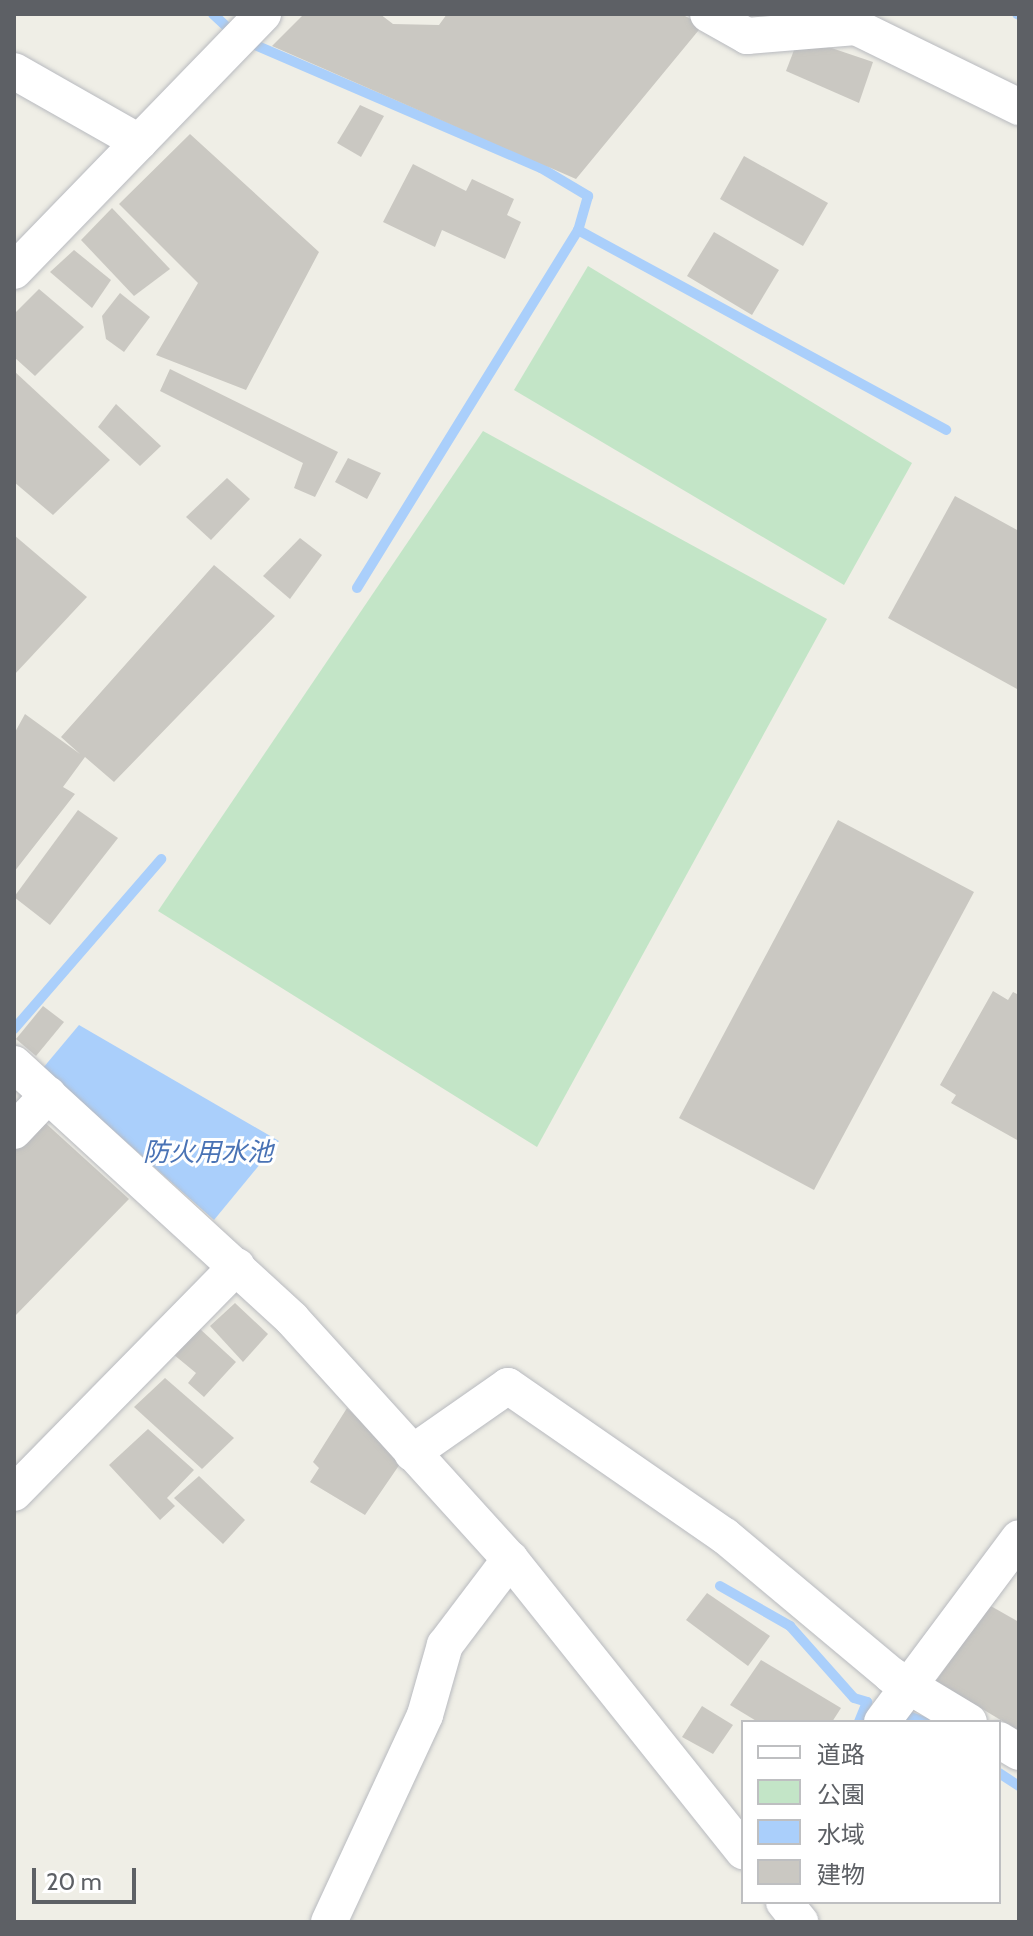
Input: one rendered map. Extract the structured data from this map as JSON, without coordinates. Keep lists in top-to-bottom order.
{
  "water": ["防火用水池"],
  "legend": [
    "道路",
    "公園",
    "水域",
    "建物"
  ],
  "scale_bar": "20 m"
}
